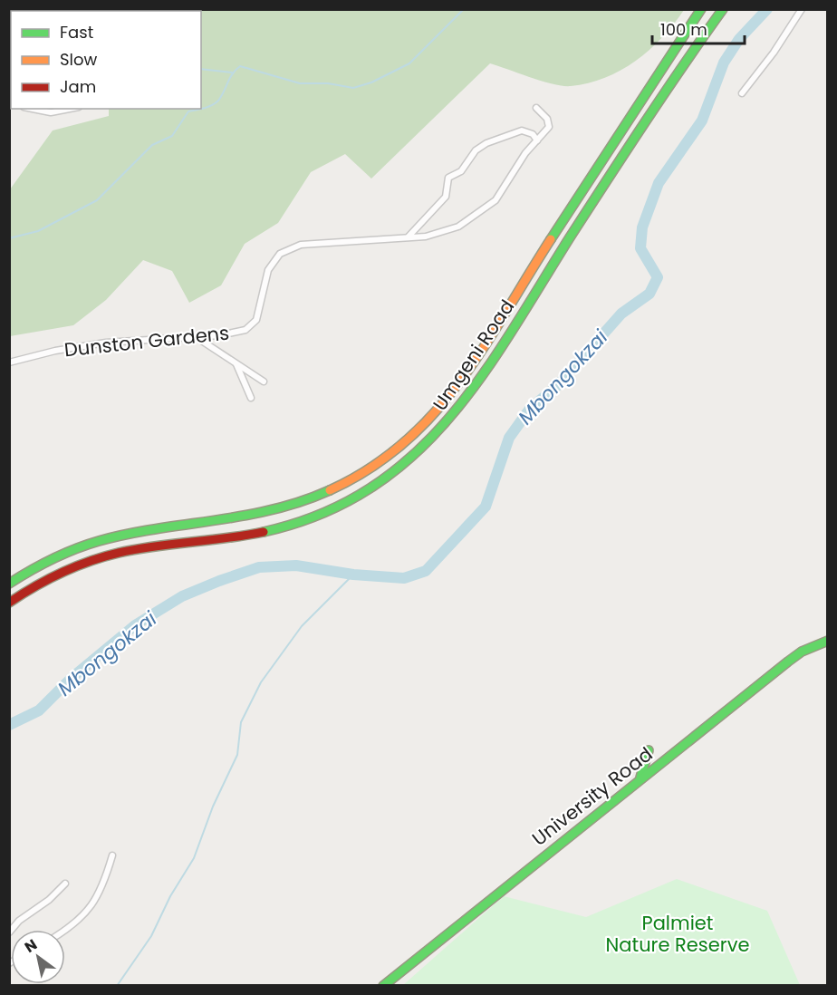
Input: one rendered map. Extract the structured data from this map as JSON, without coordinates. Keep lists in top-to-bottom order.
{
  "streets": {
    "main road": ["Umgeni Road", "University Road"],
    "street": ["Dunston Gardens"]
  },
  "water": ["Mbongokzai"],
  "parks": ["Palmiet Nature Reserve"],
  "legend": ["Fast", "Slow", "Jam"],
  "scale_bar": "100 m",
  "north": "top left"
}
